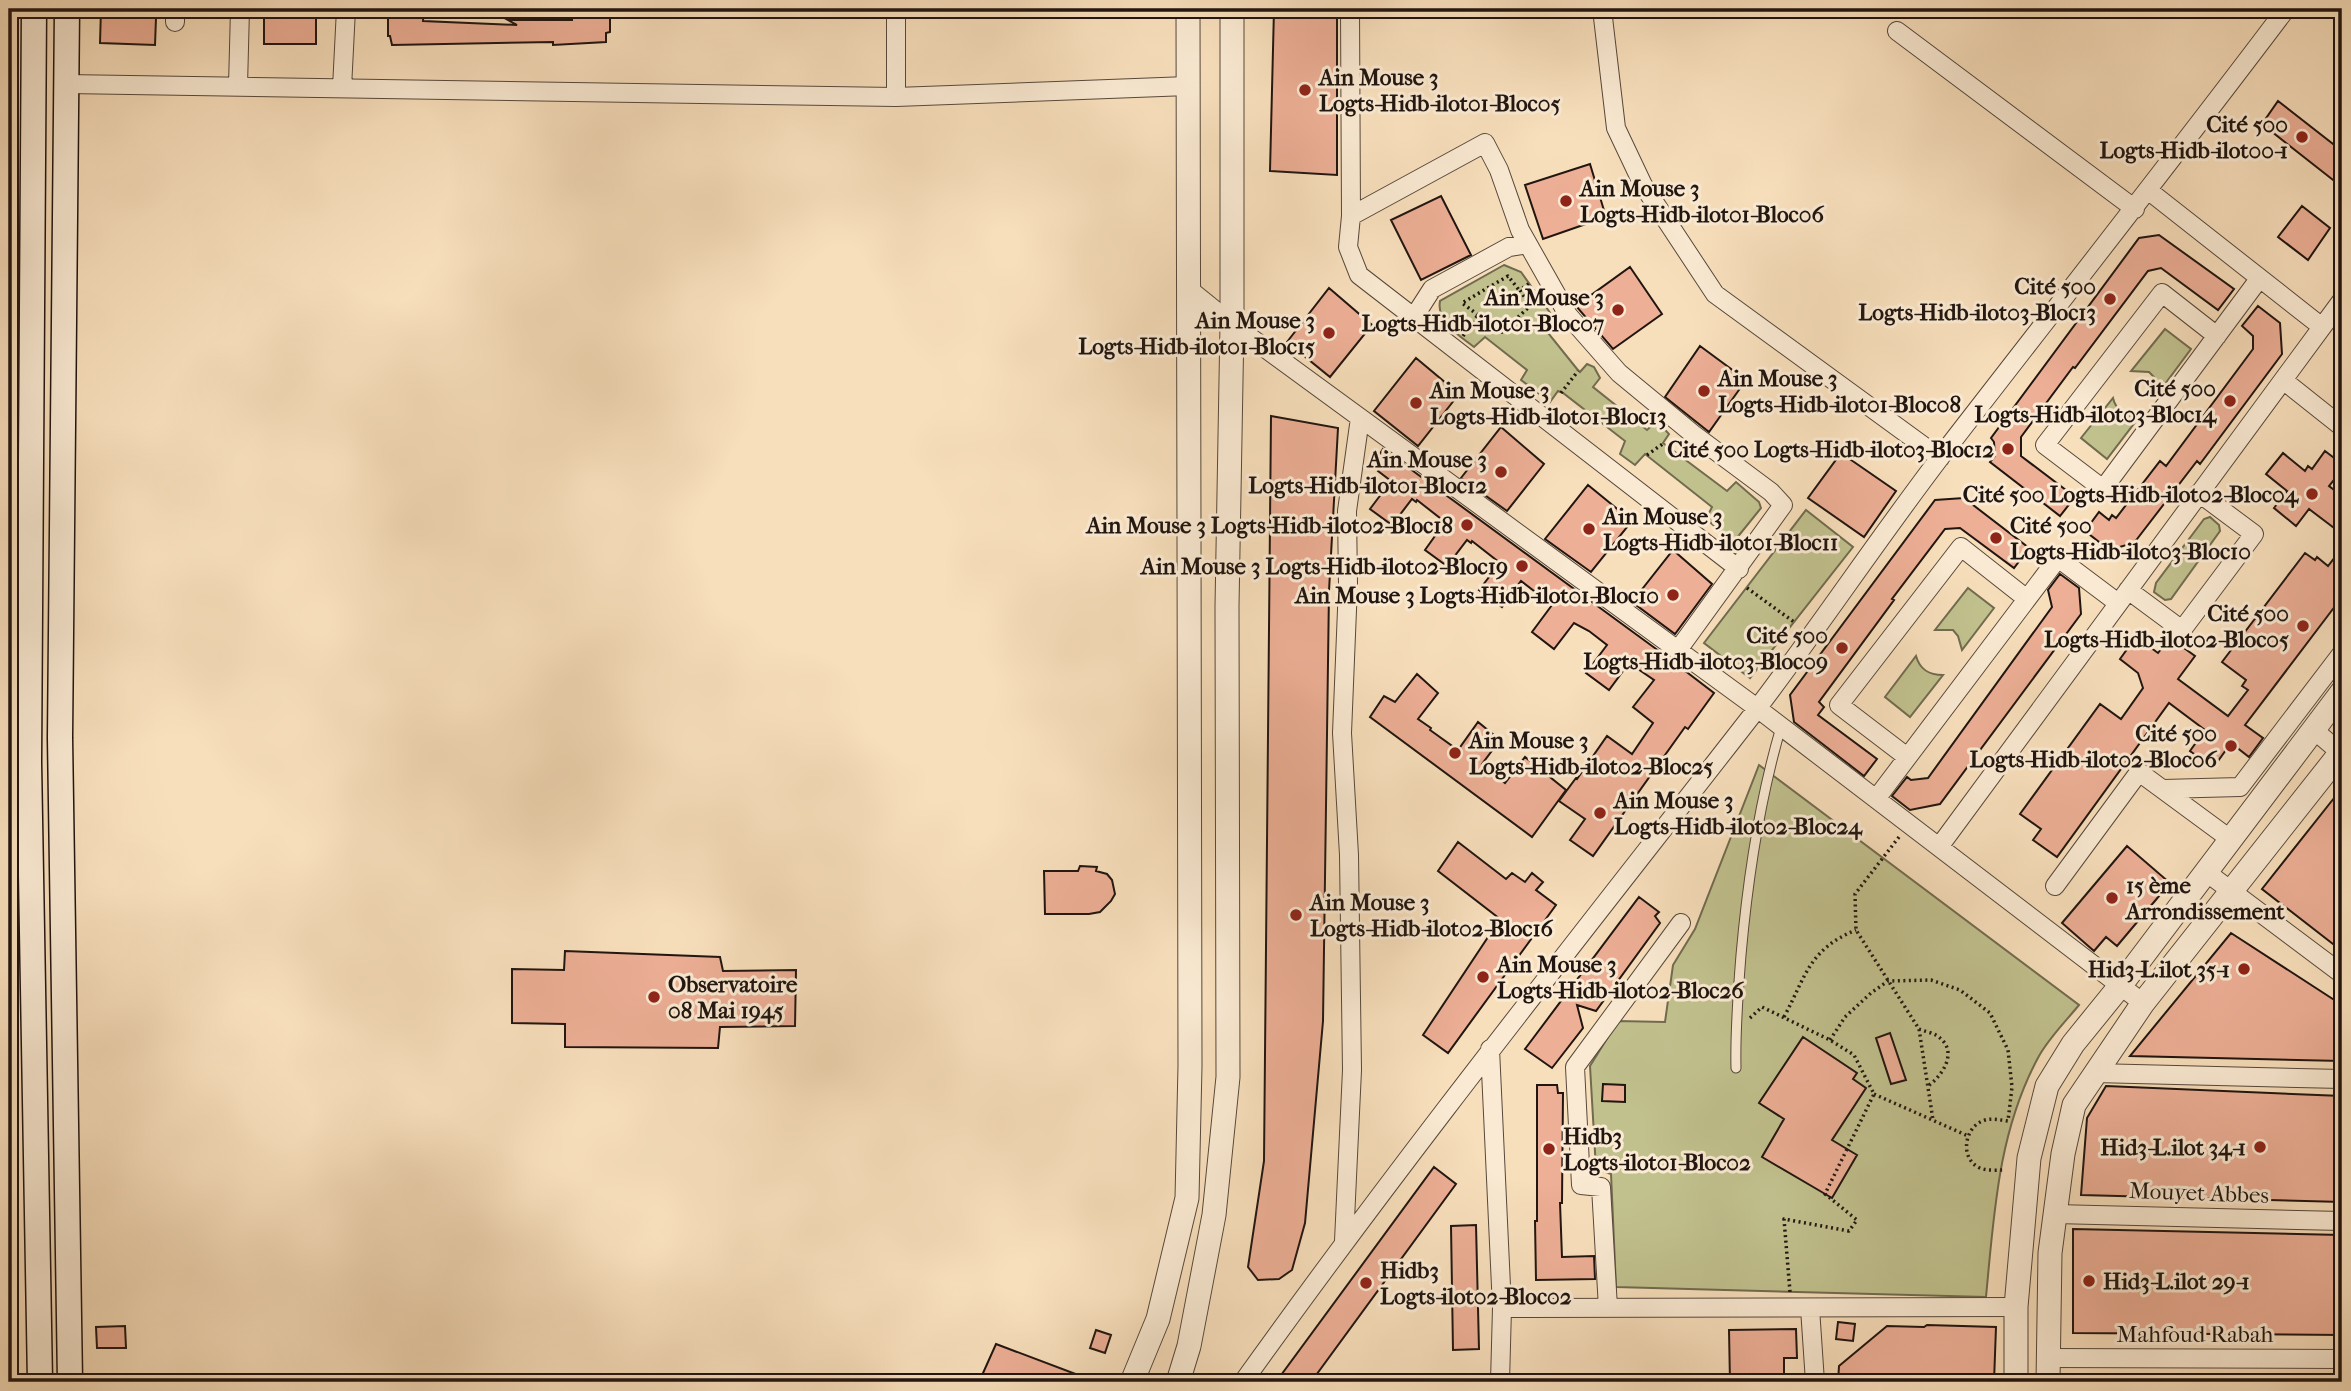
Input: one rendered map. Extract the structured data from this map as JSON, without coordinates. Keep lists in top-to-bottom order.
{
  "streets": {
    "street": ["Mouyet Abbes", "Mahfoud Rabah"]
  },
  "places": [
    "Ain Mouse 3 Logts-Hidb-ilot01-Bloc05",
    "Cité 500 Logts-Hidb-ilot00-1",
    "Ain Mouse 3 Logts-Hidb-ilot01-Bloc06",
    "Cité 500 Logts-Hidb-ilot03-Bloc13",
    "Ain Mouse 3 Logts-Hidb-ilot01-Bloc07",
    "Ain Mouse 3 Logts-Hidb-ilot01-Bloc15",
    "Ain Mouse 3 Logts-Hidb-ilot01-Bloc08",
    "Cité 500 Logts-Hidb-ilot03-Bloc14",
    "Ain Mouse 3 Logts-Hidb-ilot01-Bloc13",
    "Cité 500 Logts-Hidb-ilot03-Bloc12",
    "Ain Mouse 3 Logts-Hidb-ilot01-Bloc12",
    "Cité 500 Logts-Hidb-ilot02-Bloc04",
    "Ain Mouse 3 Logts-Hidb-ilot02-Bloc18",
    "Ain Mouse 3 Logts-Hidb-ilot01-Bloc11",
    "Cité 500 Logts-Hidb-ilot03-Bloc10",
    "Ain Mouse 3 Logts-Hidb-ilot02-Bloc19",
    "Ain Mouse 3 Logts-Hidb-ilot01-Bloc10",
    "Cité 500 Logts-Hidb-ilot02-Bloc05",
    "Cité 500 Logts-Hidb-ilot03-Bloc09",
    "Cité 500 Logts-Hidb-ilot02-Bloc06",
    "Ain Mouse 3 Logts-Hidb-ilot02-Bloc25",
    "Ain Mouse 3 Logts-Hidb-ilot02-Bloc24",
    "15 ème Arrondissement",
    "Ain Mouse 3 Logts-Hidb-ilot02-Bloc16",
    "Hid3-L.ilot 35-1",
    "Ain Mouse 3 Logts-Hidb-ilot02-Bloc26",
    "Observatoire 08 Mai 1945",
    "Hid3-L.ilot 34-1",
    "Hidb3 Logts-ilot01-Bloc02",
    "Hid3-L.ilot 29-1",
    "Hidb3 Logts-ilot02-Bloc02"
  ]
}
